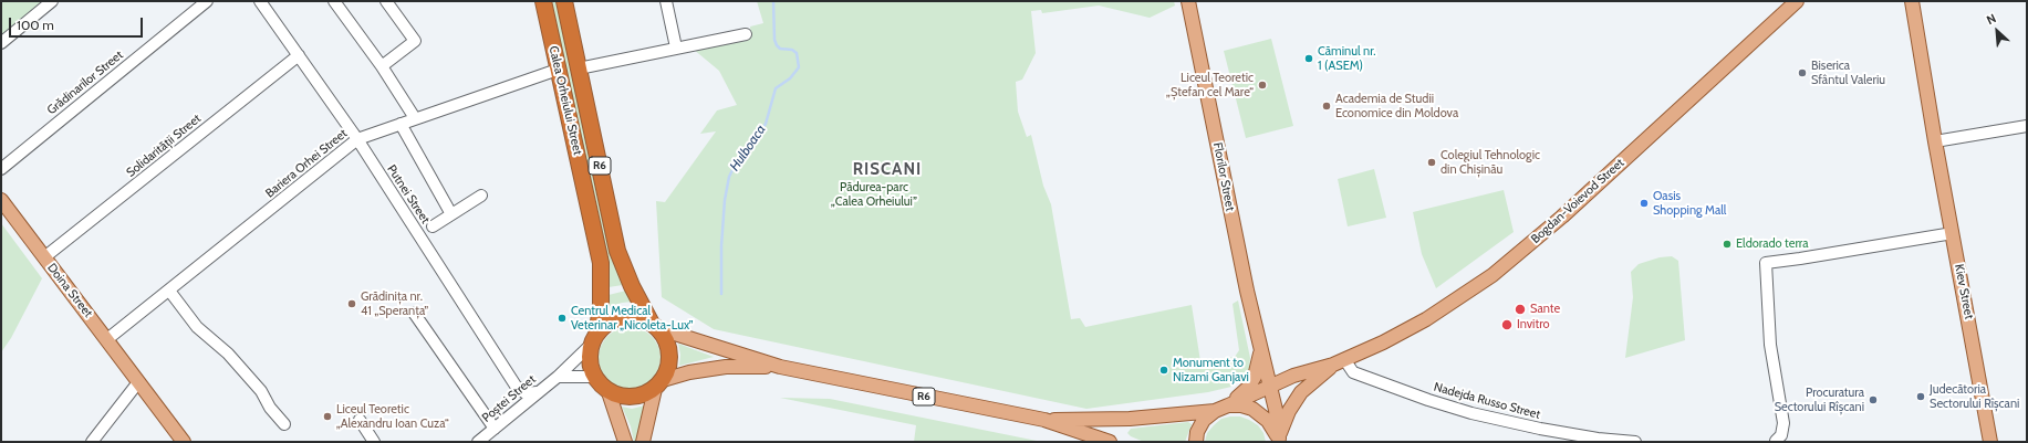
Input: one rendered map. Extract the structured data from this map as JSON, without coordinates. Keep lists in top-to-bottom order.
{
  "streets": {
    "highway": ["Calea Orheiului Street", "R6"],
    "main road": [
      "Florilor Street",
      "Bogdan-Voievod Street",
      "Doina Street",
      "Kiev Street"
    ],
    "street": [
      "Grădinarilor Street",
      "Solidarității Street",
      "Bariera Orhei Street",
      "Putnei Street",
      "Poștei Street",
      "Nadejda Russo Street"
    ]
  },
  "crossings": [
    ["Calea Orheiului Street", "Bariera Orhei Street"],
    ["Calea Orheiului Street", "R6"],
    ["Calea Orheiului Street", "Poștei Street"],
    ["Solidarității Street", "Putnei Street"],
    ["Solidarității Street", "Doina Street"],
    ["Bariera Orhei Street", "Putnei Street"],
    ["Bariera Orhei Street", "Doina Street"],
    ["R6", "Florilor Street"],
    ["R6", "Bogdan-Voievod Street"],
    ["R6", "Poștei Street"],
    ["Florilor Street", "Bogdan-Voievod Street"],
    ["Putnei Street", "Poștei Street"],
    ["Bogdan-Voievod Street", "Nadejda Russo Street"]
  ],
  "districts": ["RISCANI"],
  "water": ["Hulboaca"],
  "parks": ["Pădurea-parc „Calea Orheiului”"],
  "places": [
    "Căminul nr. 1 (ASEM)",
    "Biserica Sfântul Valeriu",
    "Liceul Teoretic „Ștefan cel Mare“",
    "Academia de Studii Economice din Moldova",
    "Colegiul Tehnologic din Chișinău",
    "Oasis Shopping Mall",
    "Eldorado terra",
    "Grădinița nr. 41 „Speranța”",
    "Sante",
    "Centrul Medical Veterinar „Nicoleta-Lux”",
    "Invitro",
    "Monument to Nizami Ganjavi",
    "Judecătoria Sectorului Rîșcani",
    "Procuratura Sectorului Rîșcani",
    "Liceul Teoretic „Alexandru Ioan Cuza“"
  ],
  "scale_bar": "100 m",
  "north": "top left"
}
